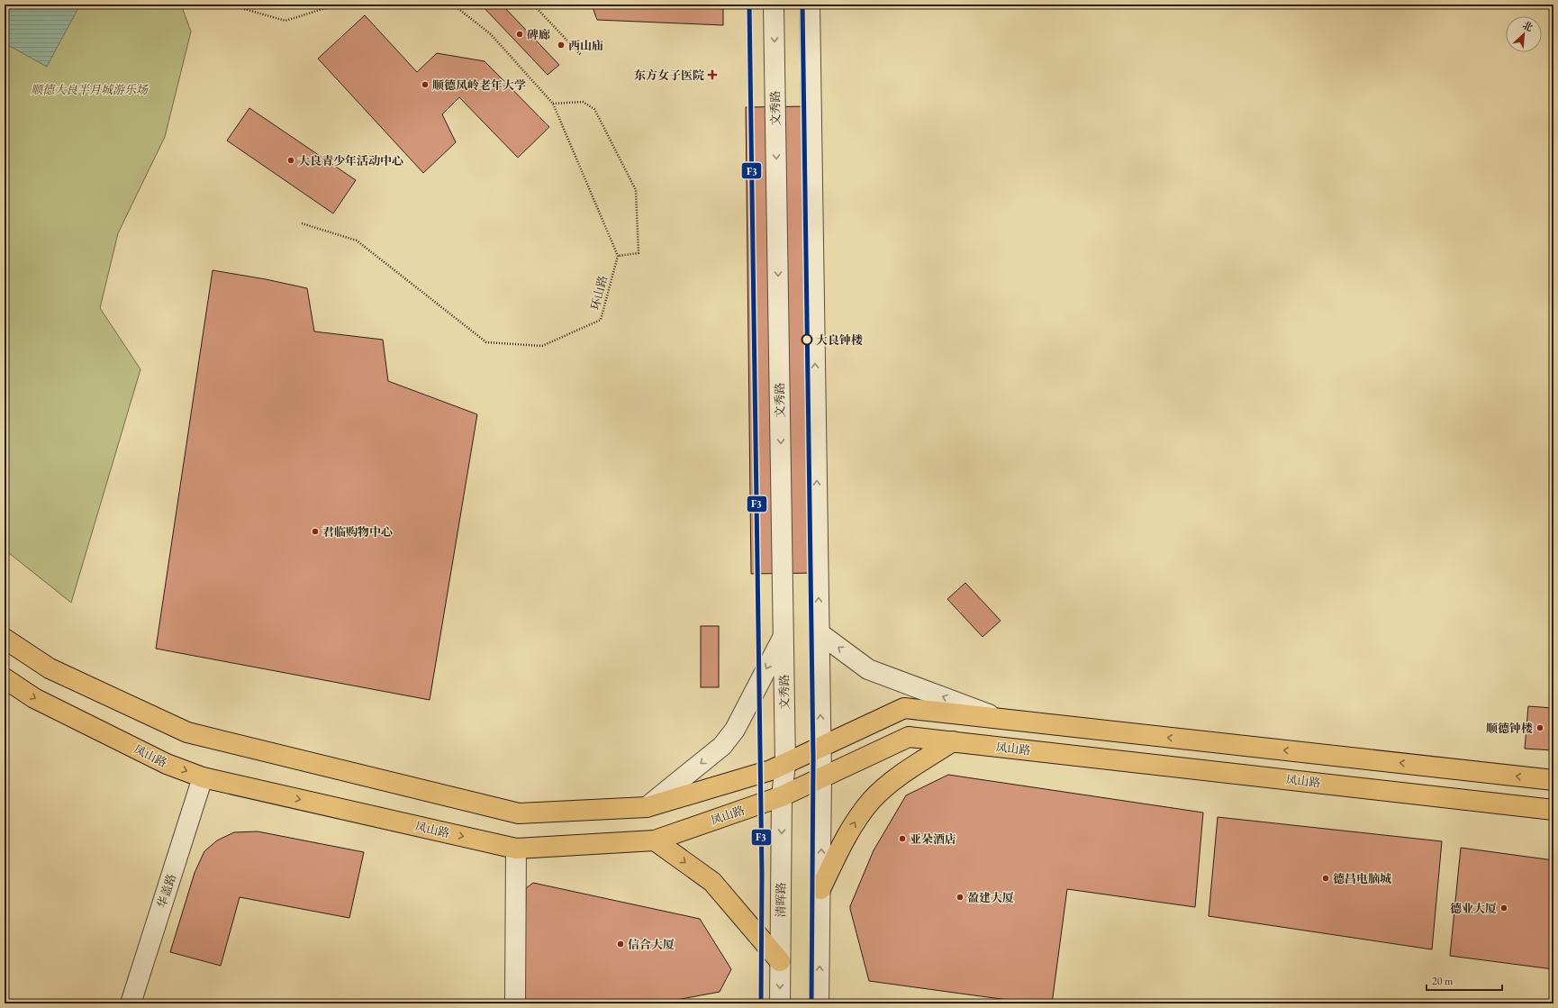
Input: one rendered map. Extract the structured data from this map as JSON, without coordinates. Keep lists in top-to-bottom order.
{
  "streets": {
    "main road": ["凤山路"],
    "street": ["文秀路", "华盖路", "清晖路"],
    "path": ["环山路"]
  },
  "crossings": [
    ["文秀路", "凤山路"],
    ["文秀路", "清晖路"],
    ["凤山路", "华盖路"],
    ["凤山路", "清晖路"]
  ],
  "parks": ["顺德大良半月城游乐场"],
  "places": {
    "other": [
      "碑廊",
      "西山庙",
      "顺德凤岭老年大学",
      "大良青少年活动中心",
      "大良钟楼",
      "君临购物中心",
      "顺德钟楼",
      "亚朵酒店",
      "德昌电脑城",
      "盈建大厦",
      "德业大厦",
      "信合大厦"
    ],
    "health": ["东方女子医院"]
  },
  "lines": ["transit line F3"],
  "scale_bar": "20 m",
  "north": "top right"
}
